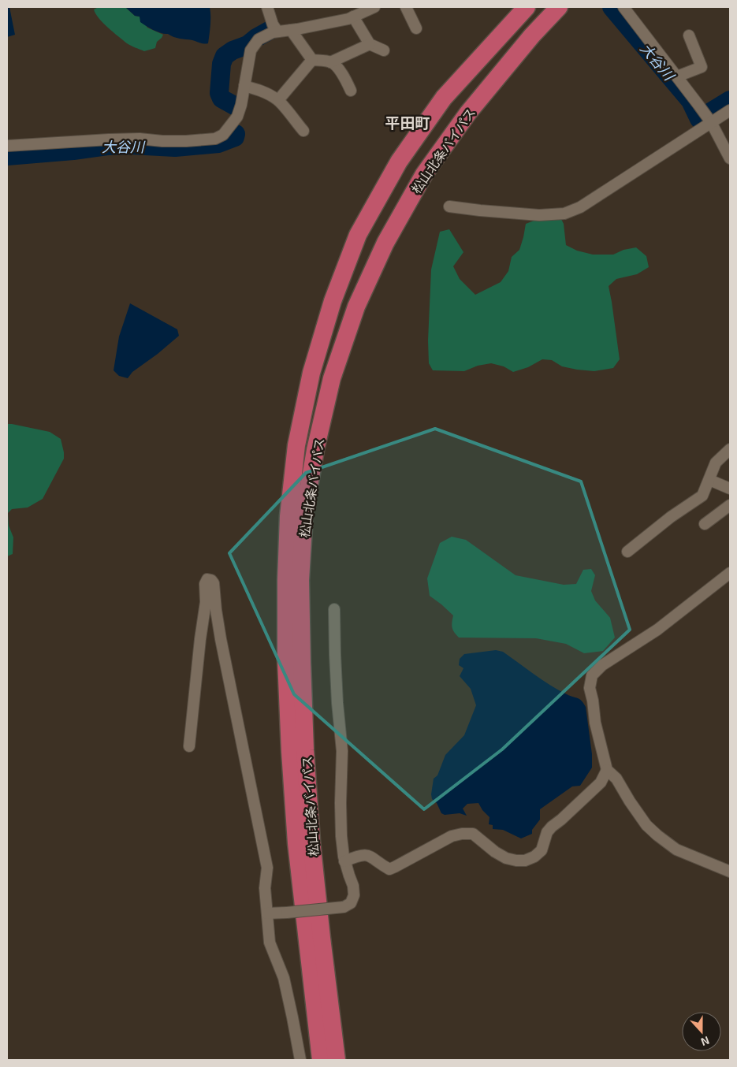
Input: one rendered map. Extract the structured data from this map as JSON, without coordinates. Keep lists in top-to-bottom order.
{
  "streets": {
    "highway": ["松山北条バイパス"]
  },
  "districts": ["平田町"],
  "water": ["大谷川"],
  "north": "bottom"
}
